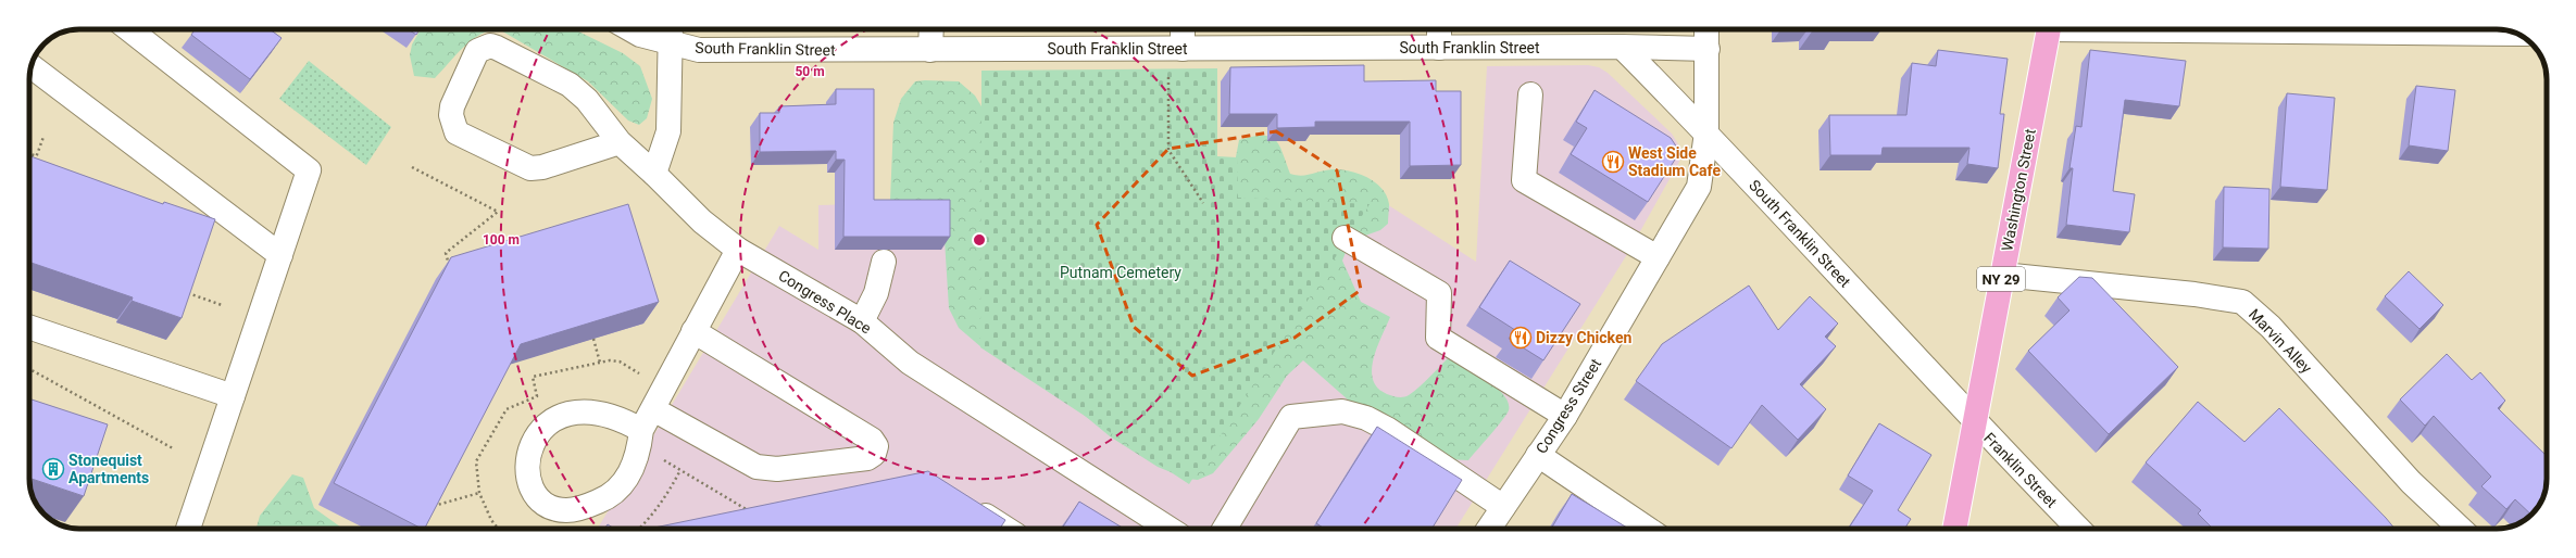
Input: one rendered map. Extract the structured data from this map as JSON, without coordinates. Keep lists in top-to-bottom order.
{
  "streets": {
    "highway": ["Washington Street", "NY 29"],
    "street": [
      "South Franklin Street",
      "Congress Place",
      "Marvin Alley",
      "Congress Street",
      "Franklin Street"
    ]
  },
  "crossings": [
    ["South Franklin Street", "Washington Street"],
    ["South Franklin Street", "Congress Street"],
    ["South Franklin Street", "Franklin Street"],
    ["Washington Street", "Marvin Alley"],
    ["Washington Street", "Franklin Street"]
  ],
  "parks": ["Putnam Cemetery"],
  "places": {
    "restaurant": ["West Side Stadium Cafe", "Dizzy Chicken"],
    "building": ["Stonequist Apartments"]
  },
  "rings": ["50 m", "100 m"]
}
